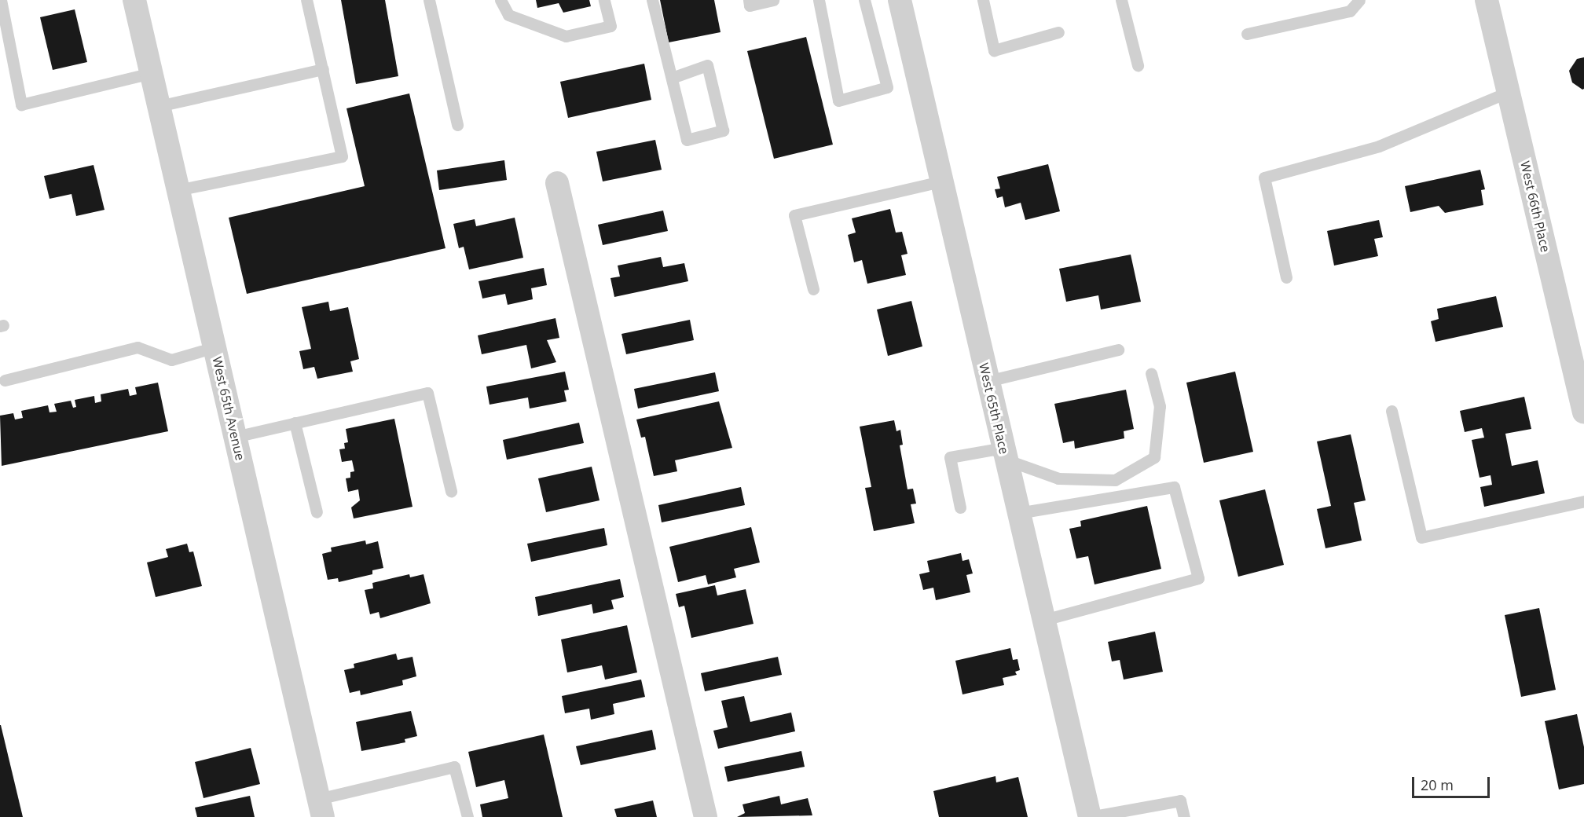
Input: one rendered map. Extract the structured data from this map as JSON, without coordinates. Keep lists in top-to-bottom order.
{
  "streets": {
    "street": ["West 66th Place", "West 65th Avenue", "West 65th Place"]
  },
  "scale_bar": "20 m"
}
